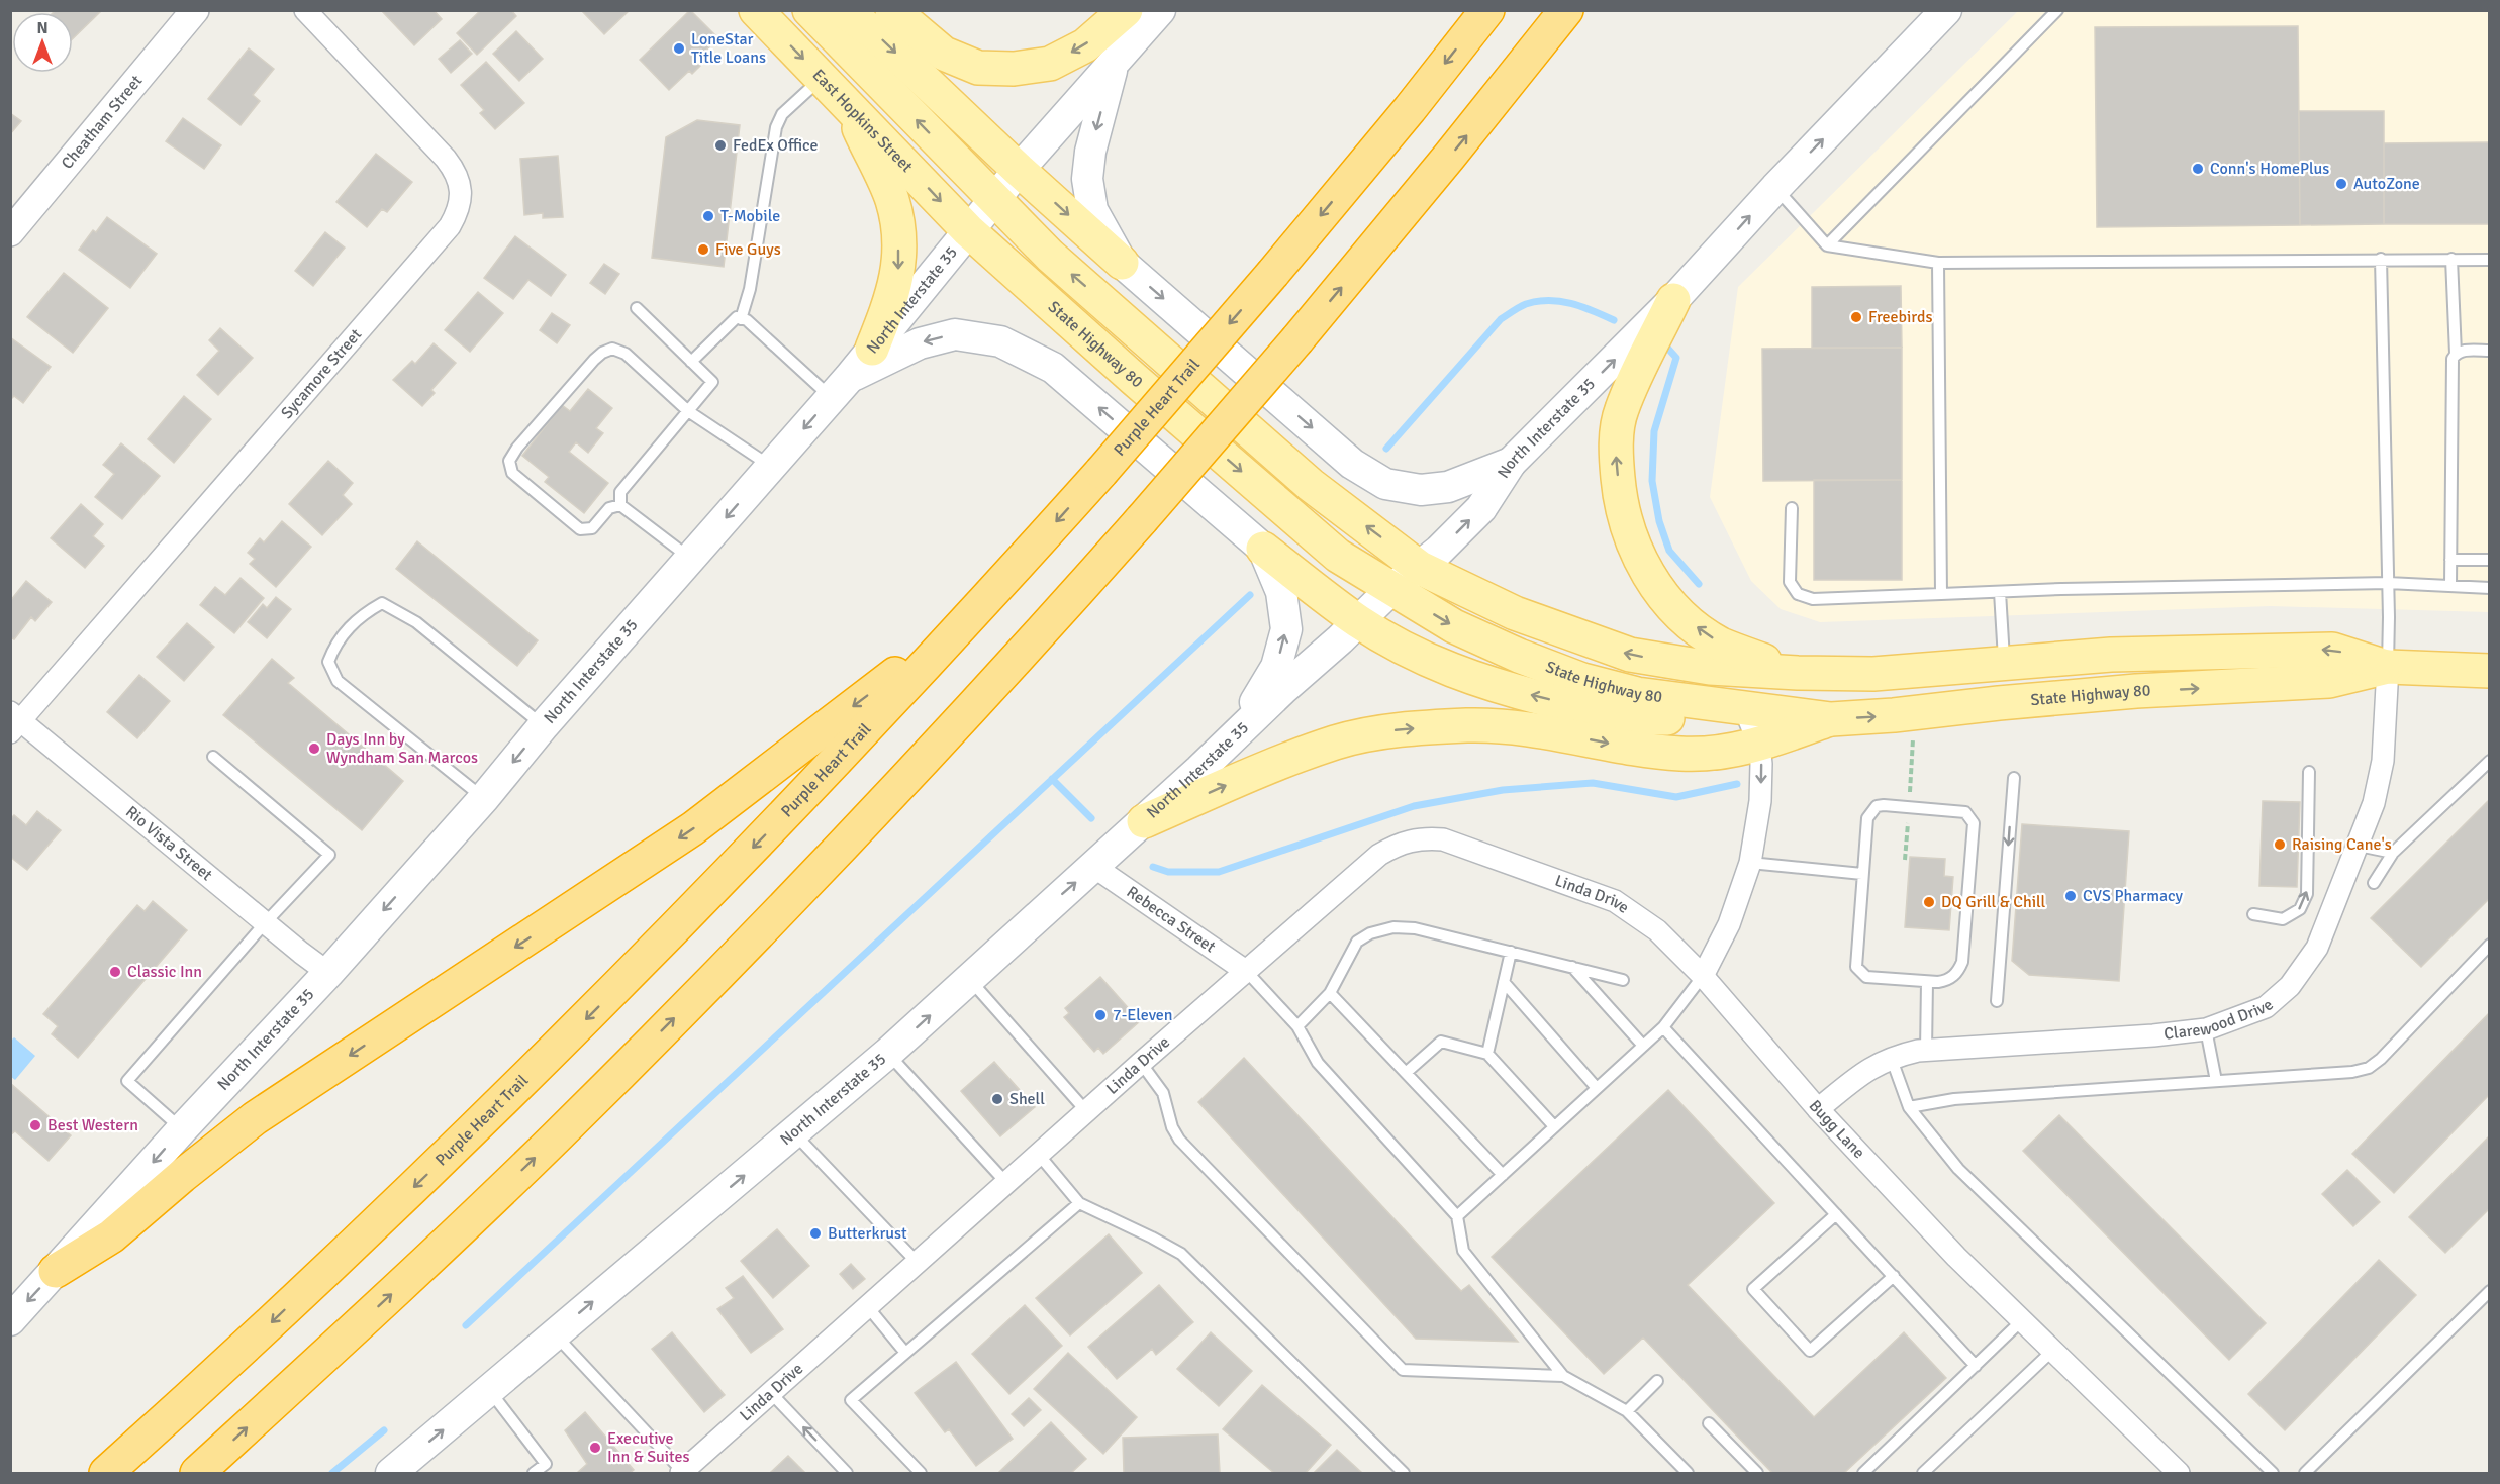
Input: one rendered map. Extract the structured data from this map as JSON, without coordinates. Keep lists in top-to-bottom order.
{
  "streets": {
    "highway": ["Purple Heart Trail"],
    "main road": ["East Hopkins Street", "North Interstate 35", "State Highway 80"],
    "street": [
      "Cheatham Street",
      "Sycamore Street",
      "Rio Vista Street",
      "Linda Drive",
      "Rebecca Street",
      "Clarewood Drive",
      "Bugg Lane"
    ]
  },
  "crossings": [
    ["East Hopkins Street", "North Interstate 35"],
    ["East Hopkins Street", "State Highway 80"],
    ["North Interstate 35", "State Highway 80"],
    ["North Interstate 35", "Rio Vista Street"],
    ["North Interstate 35", "Rebecca Street"],
    ["State Highway 80", "Clarewood Drive"],
    ["Sycamore Street", "Rio Vista Street"],
    ["Linda Drive", "Rebecca Street"],
    ["Linda Drive", "Bugg Lane"],
    ["Clarewood Drive", "Bugg Lane"]
  ],
  "places": [
    "LoneStar Title Loans",
    "FedEx Office",
    "Conn's HomePlus",
    "AutoZone",
    "T-Mobile",
    "Five Guys",
    "Freebirds",
    "Days Inn by Wyndham San Marcos",
    "Raising Cane's",
    "CVS Pharmacy",
    "DQ Grill & Chill",
    "Classic Inn",
    "7-Eleven",
    "Shell",
    "Best Western",
    "Butterkrust",
    "Executive Inn & Suites"
  ],
  "north": "top"
}
